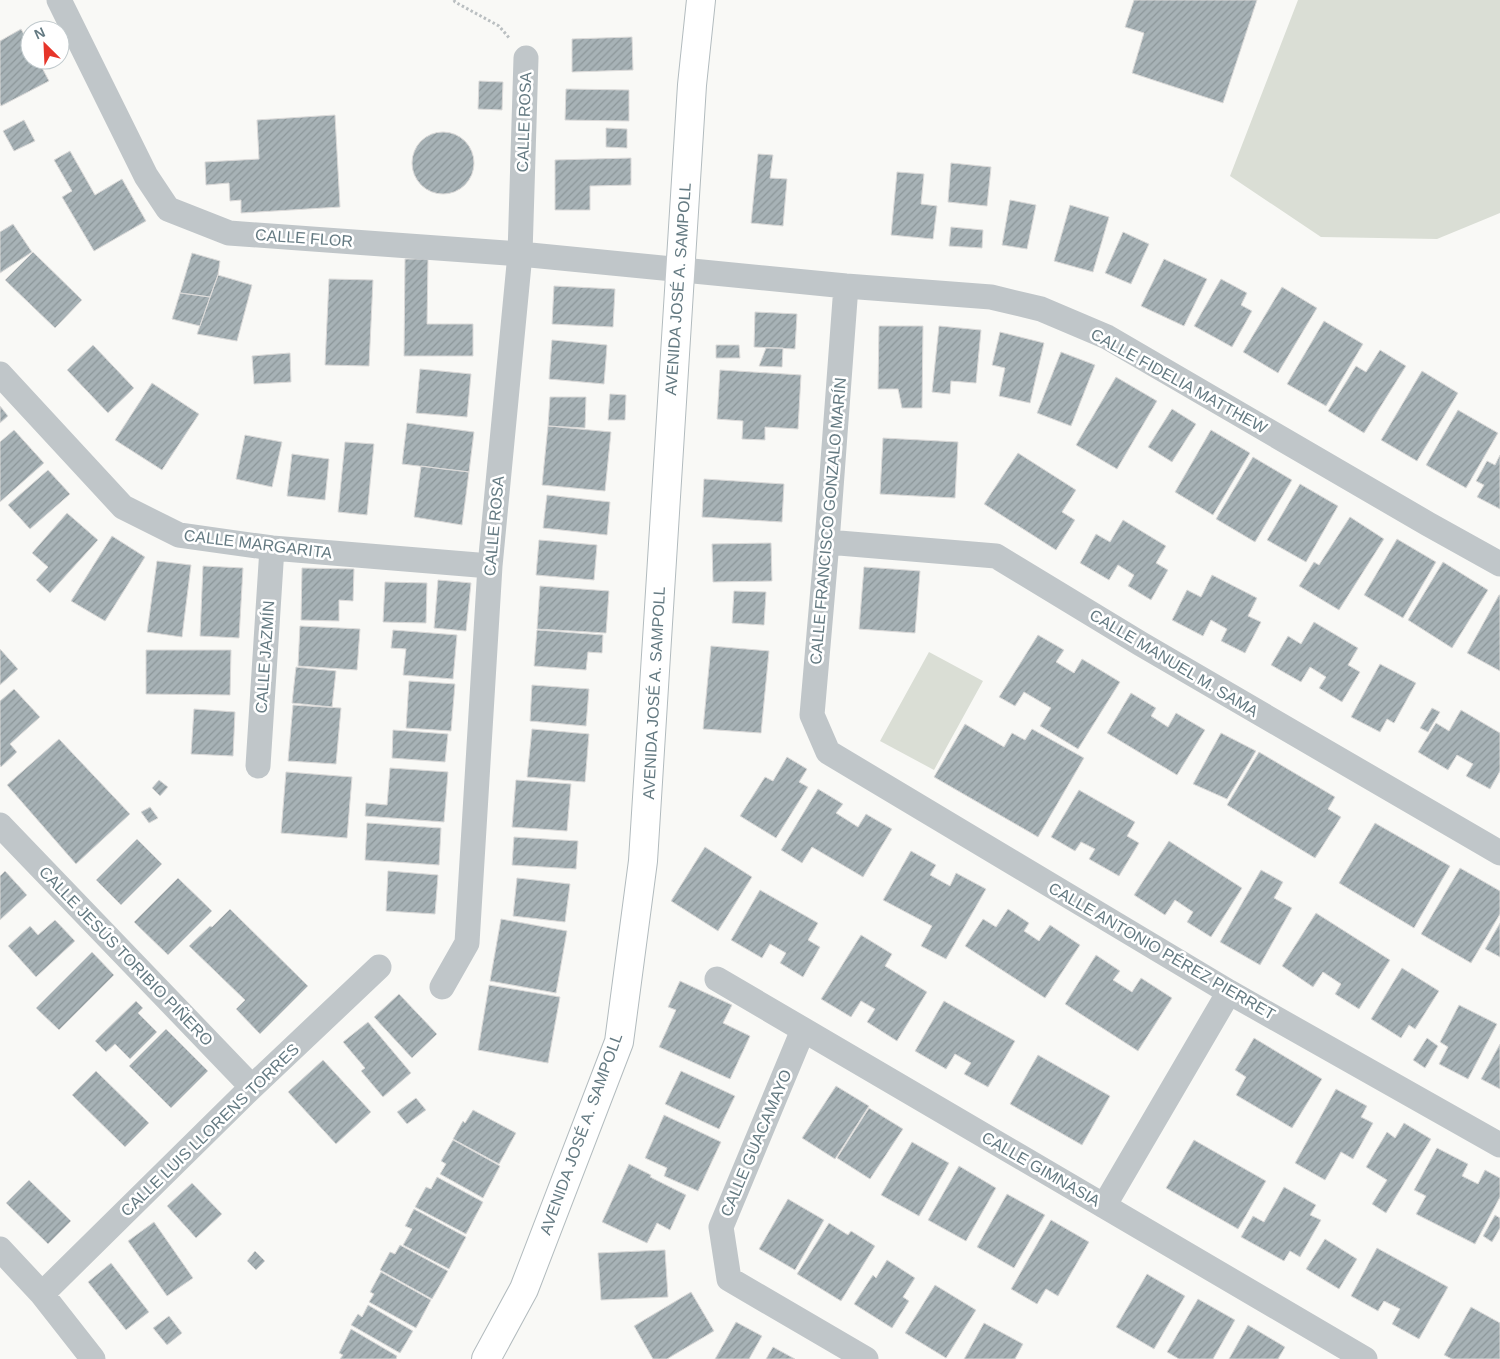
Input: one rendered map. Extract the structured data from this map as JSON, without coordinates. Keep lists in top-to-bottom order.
{
  "streets": {
    "street": [
      "CALLE ROSA",
      "CALLE FLOR",
      "AVENIDA JOSÉ A. SAMPOLL",
      "CALLE FIDELIA MATTHEW",
      "CALLE FRANCISCO GONZALO MARÍN",
      "CALLE MARGARITA",
      "CALLE JAZMÍN",
      "CALLE MANUEL M. SAMA",
      "CALLE ANTONIO PÉREZ PIERRET",
      "CALLE JESÚS TORIBIO PIÑERO",
      "CALLE LUIS LLORENS TORRES",
      "CALLE GUACAMAYO",
      "CALLE GIMNASIA"
    ]
  },
  "crossings": [
    ["CALLE ROSA", "CALLE FLOR"],
    ["CALLE ROSA", "CALLE MARGARITA"],
    ["CALLE FLOR", "AVENIDA JOSÉ A. SAMPOLL"],
    ["CALLE FLOR", "CALLE FIDELIA MATTHEW"],
    ["AVENIDA JOSÉ A. SAMPOLL", "CALLE FIDELIA MATTHEW"],
    ["CALLE FIDELIA MATTHEW", "CALLE FRANCISCO GONZALO MARÍN"],
    ["CALLE FRANCISCO GONZALO MARÍN", "CALLE MANUEL M. SAMA"],
    ["CALLE FRANCISCO GONZALO MARÍN", "CALLE ANTONIO PÉREZ PIERRET"],
    ["CALLE MARGARITA", "CALLE JAZMÍN"],
    ["CALLE JESÚS TORIBIO PIÑERO", "CALLE LUIS LLORENS TORRES"],
    ["CALLE GUACAMAYO", "CALLE GIMNASIA"]
  ],
  "north": "top left"
}
